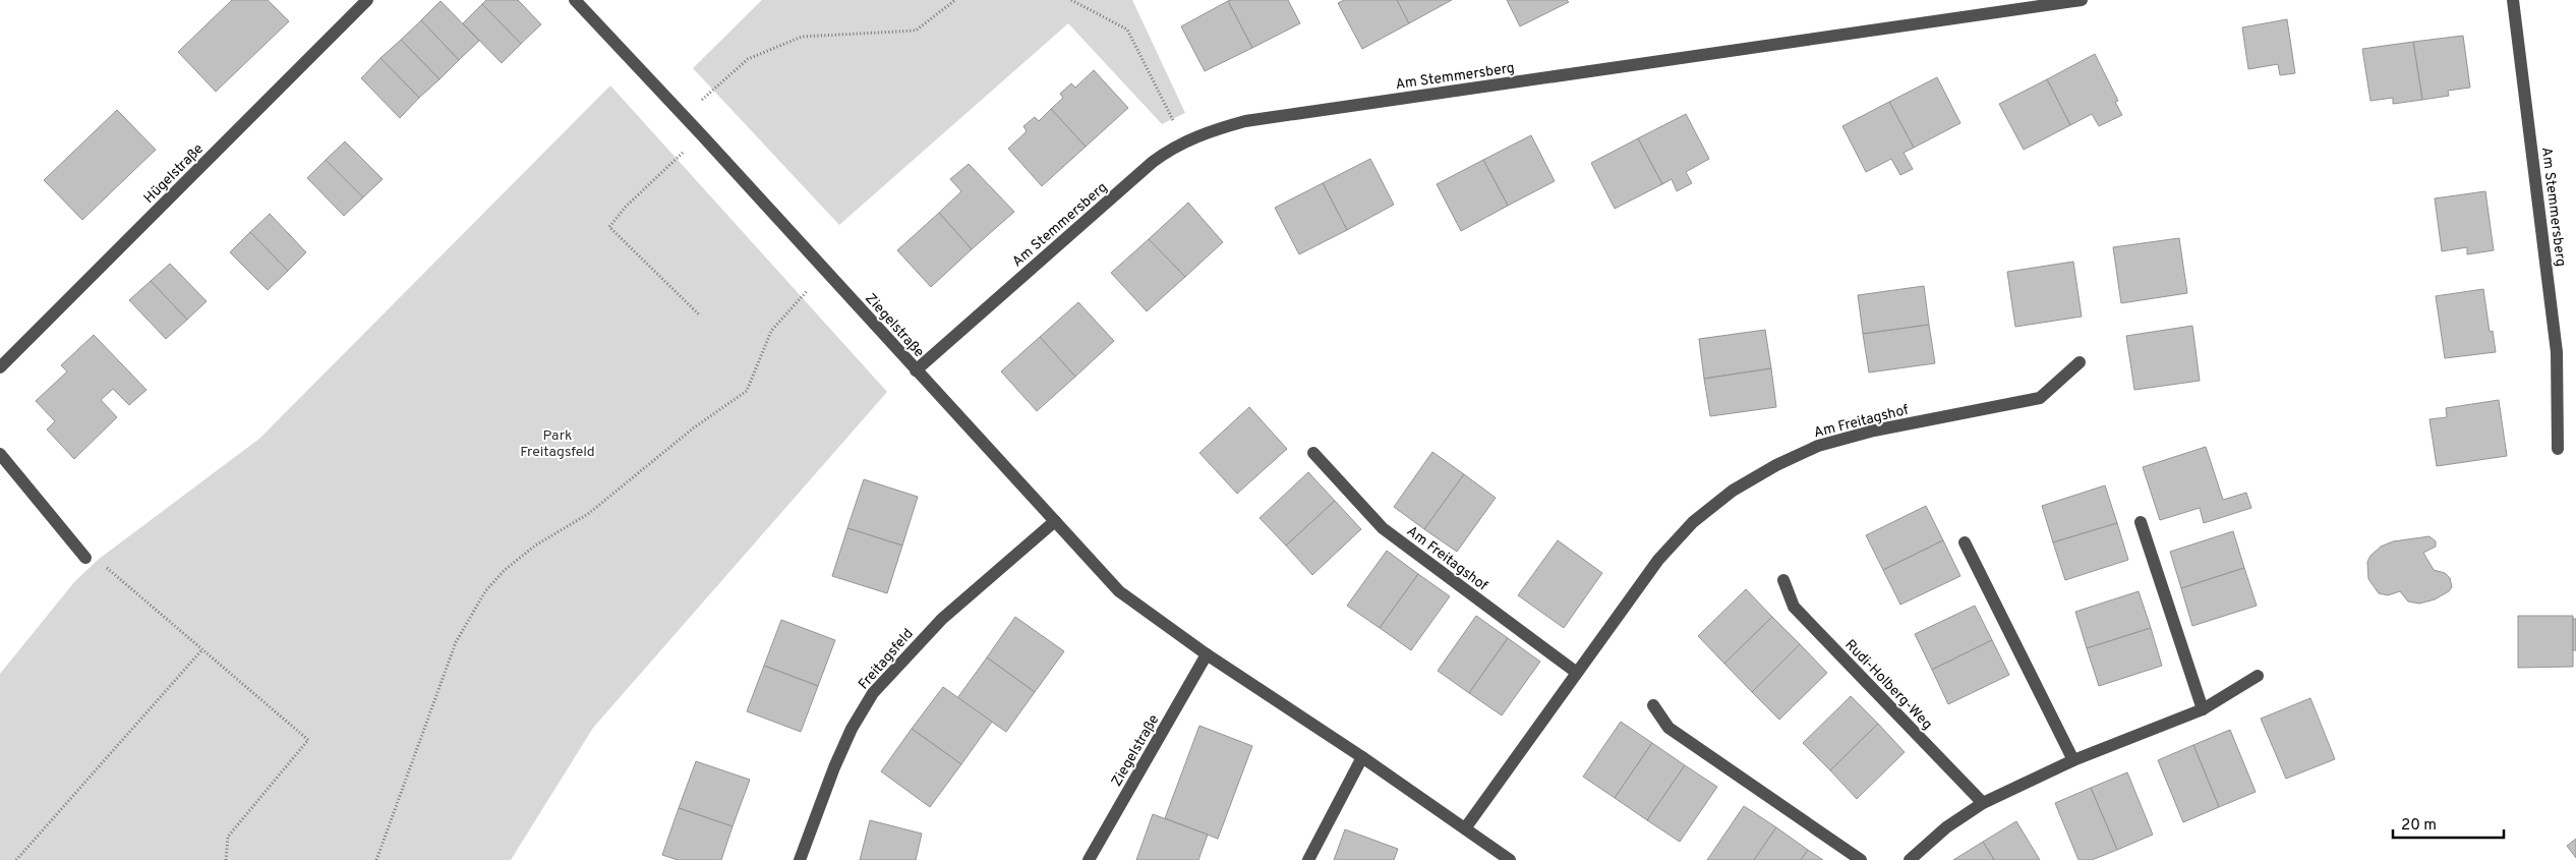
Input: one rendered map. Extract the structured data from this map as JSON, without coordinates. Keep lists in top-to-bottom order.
{
  "streets": {
    "street": [
      "Am Stemmersberg",
      "Hügelstraße",
      "Ziegelstraße",
      "Am Freitagshof",
      "Freitagsfeld",
      "Rudi-Holberg-Weg"
    ]
  },
  "crossings": [
    ["Am Stemmersberg", "Ziegelstraße"],
    ["Ziegelstraße", "Am Freitagshof"],
    ["Ziegelstraße", "Freitagsfeld"]
  ],
  "parks": ["Park Freitagsfeld"],
  "scale_bar": "20 m"
}
